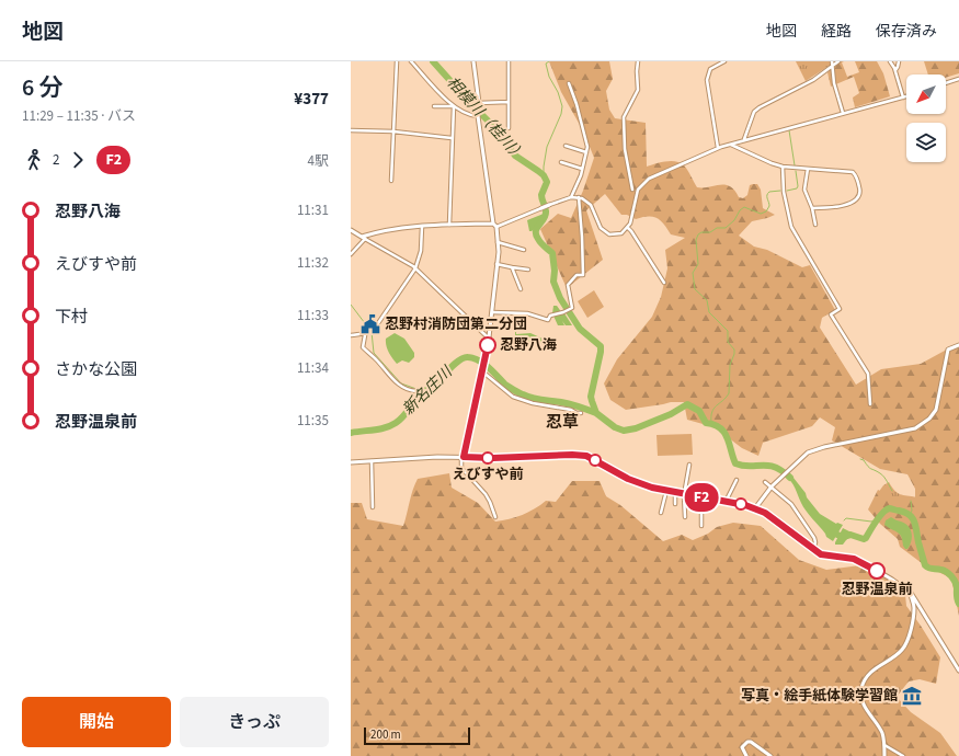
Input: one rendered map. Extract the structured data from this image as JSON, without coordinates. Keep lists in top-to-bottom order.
{
  "districts": ["忍草"],
  "water": ["相模川（桂川）", "新名庄川"],
  "places": {
    "public building": ["忍野村消防団第二分団"],
    "other": ["忍野八海", "えびすや前", "忍野温泉前"],
    "museum": ["写真・絵手紙体験学習館"]
  },
  "lines": ["bus line F2"],
  "scale_bar": "200 m",
  "north": "bottom left",
  "page": {
    "header": "地図",
    "nav": ["地図", "経路", "保存済み"],
    "heading": ["6 分", "11:29 – 11:35 · バス", "¥377"],
    "on_map": "F2",
    "legs": ["2", "F2", "4駅"],
    "list": [
      {
        "name": "忍野八海",
        "value": "11:31"
      },
      {
        "name": "えびすや前",
        "value": "11:32"
      },
      {
        "name": "下村",
        "value": "11:33"
      },
      {
        "name": "さかな公園",
        "value": "11:34"
      },
      {
        "name": "忍野温泉前",
        "value": "11:35"
      }
    ],
    "buttons": ["開始", "きっぷ"],
    "scale": "200 m"
  }
}
